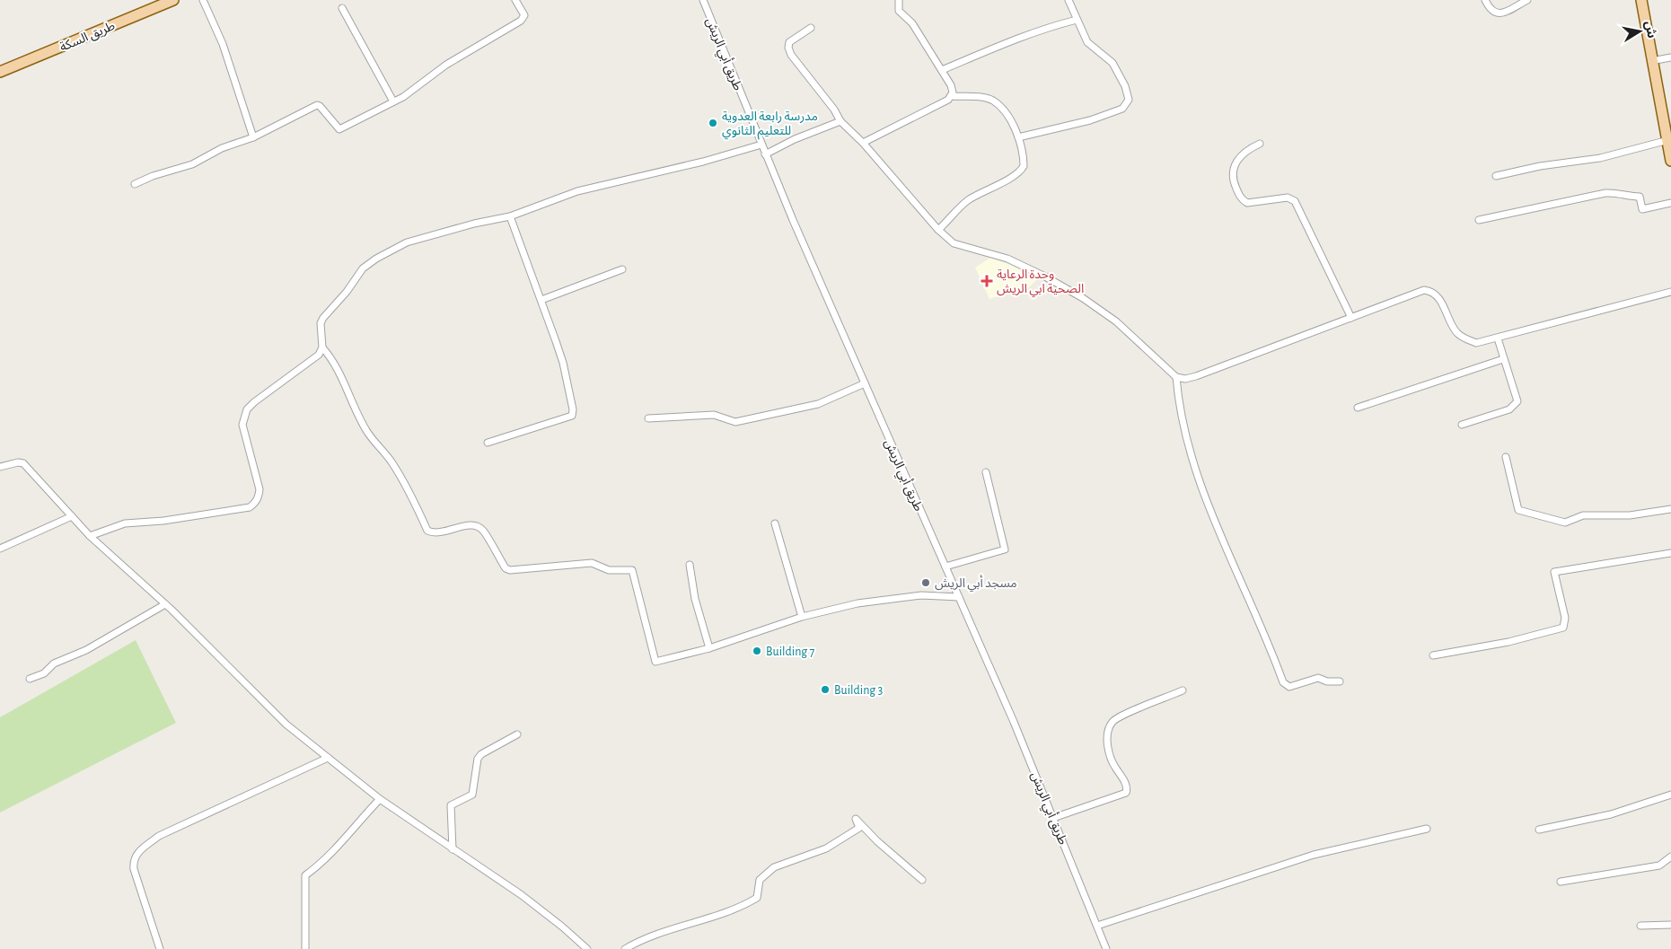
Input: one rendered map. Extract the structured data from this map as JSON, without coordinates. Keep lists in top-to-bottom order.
{
  "streets": {
    "main road": ["طريق السكة"],
    "street": ["طريق أبي الريش"]
  },
  "places": {
    "other": [
      "مدرسة رابعة العدوية للتعليم الثانوي",
      "مسجد أبي الريش",
      "Building 7",
      "Building 3"
    ],
    "health": ["وحدة الرعاية الصحية ابي الريش"]
  },
  "north": "right"
}
